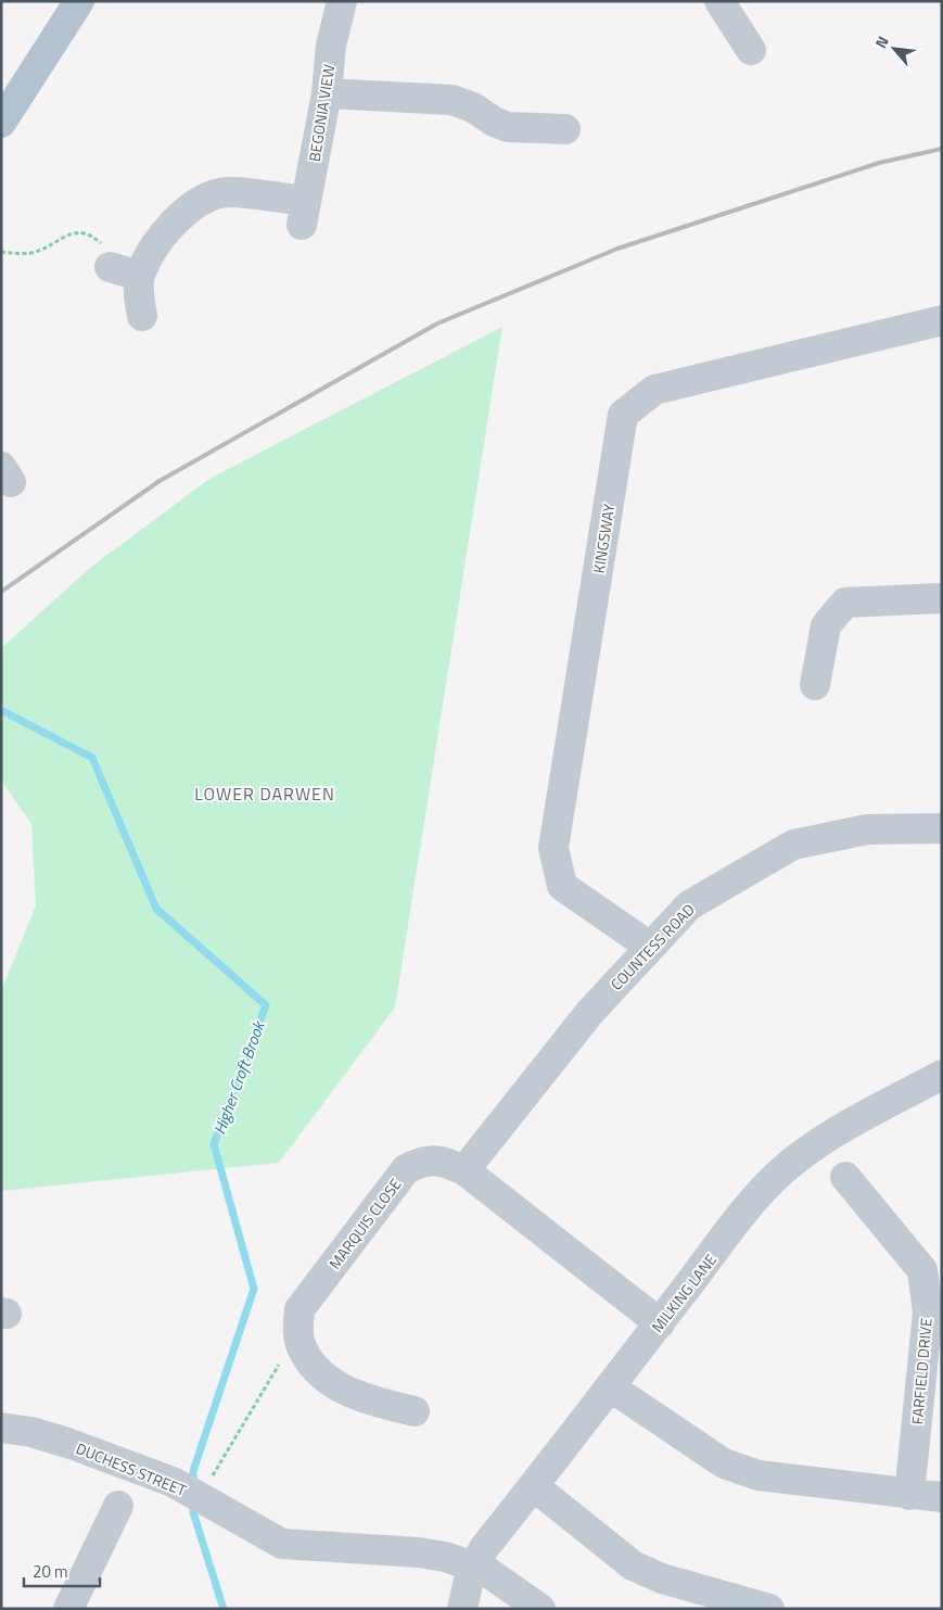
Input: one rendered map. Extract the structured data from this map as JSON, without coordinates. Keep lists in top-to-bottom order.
{
  "streets": {
    "street": [
      "BEGONIA VIEW",
      "KINGSWAY",
      "COUNTESS ROAD",
      "MARQUIS CLOSE",
      "MILKING LANE",
      "FARFIELD DRIVE",
      "DUCHESS STREET"
    ]
  },
  "crossings": [
    ["KINGSWAY", "COUNTESS ROAD"],
    ["COUNTESS ROAD", "MARQUIS CLOSE"],
    ["MARQUIS CLOSE", "MILKING LANE"],
    ["MILKING LANE", "DUCHESS STREET"]
  ],
  "districts": ["LOWER DARWEN"],
  "water": ["Higher Croft Brook"],
  "scale_bar": "20 m",
  "north": "top left"
}
